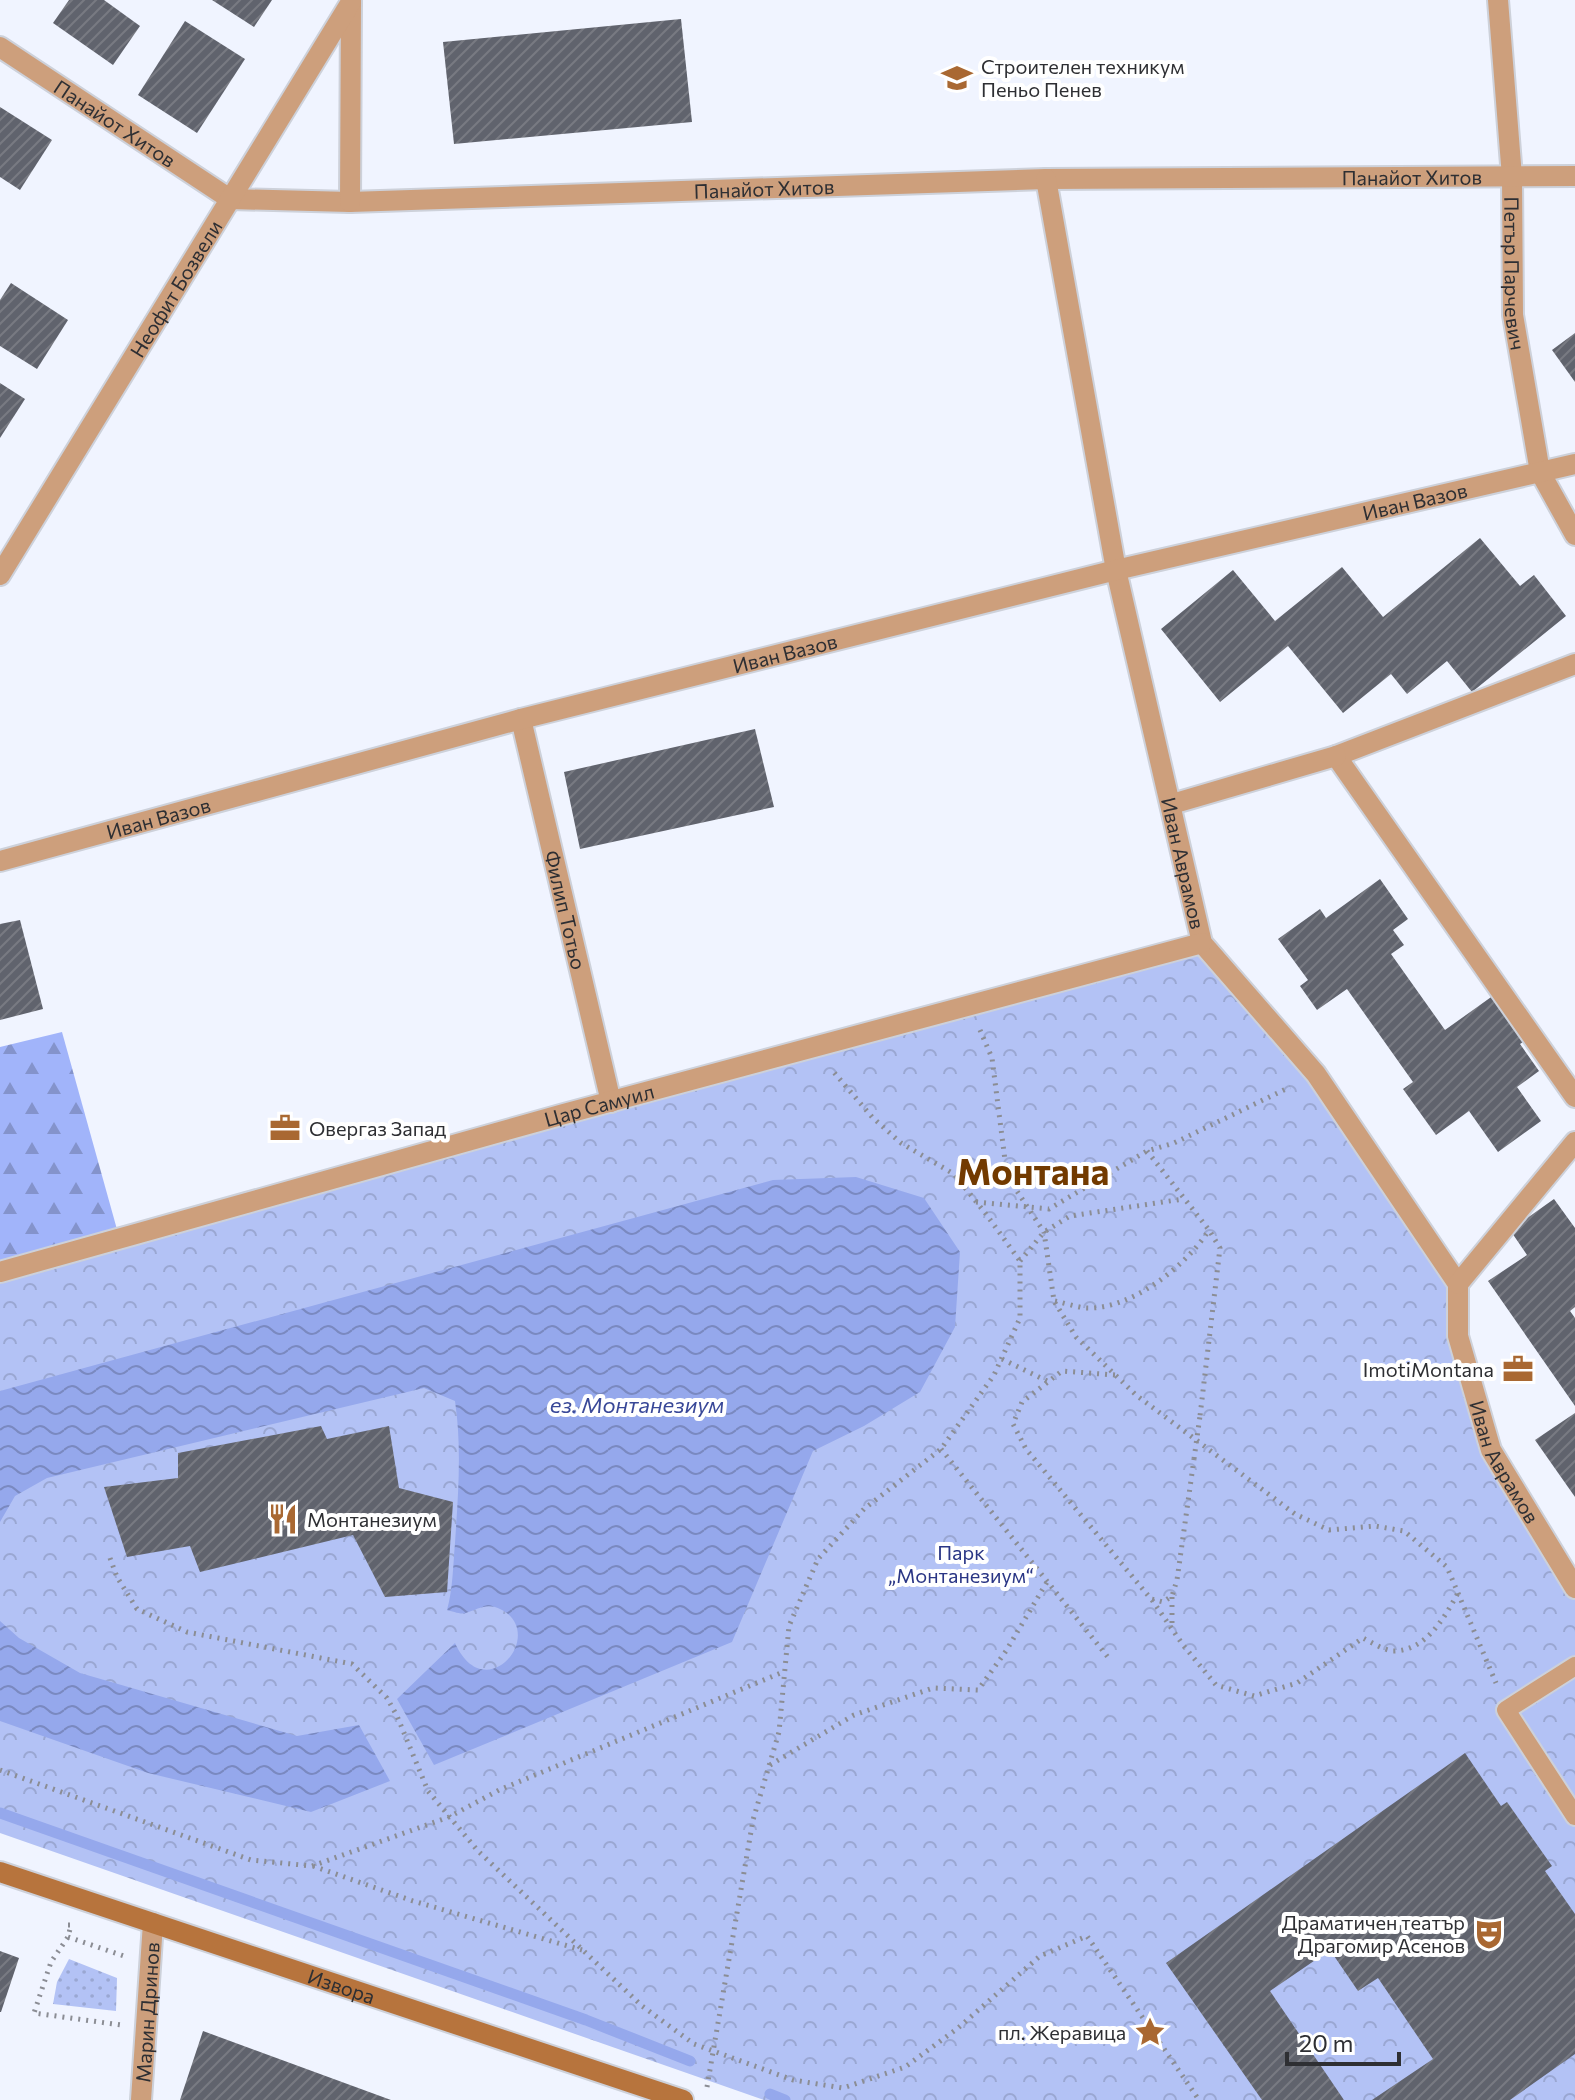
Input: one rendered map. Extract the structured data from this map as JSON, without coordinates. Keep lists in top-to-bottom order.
{
  "streets": {
    "main road": ["Извора"],
    "street": [
      "Панайот Хитов",
      "Петър Парчевич",
      "Неофит Бозвели",
      "Иван Вазов",
      "Иван Аврамов",
      "Филип Тотьо",
      "Цар Самуил",
      "Марин Дринов"
    ]
  },
  "crossings": [
    ["Панайот Хитов", "Петър Парчевич"],
    ["Панайот Хитов", "Неофит Бозвели"],
    ["Панайот Хитов", "Иван Аврамов"],
    ["Петър Парчевич", "Иван Вазов"],
    ["Иван Вазов", "Иван Аврамов"],
    ["Иван Вазов", "Филип Тотьо"],
    ["Иван Аврамов", "Цар Самуил"],
    ["Филип Тотьо", "Цар Самуил"],
    ["Извора", "Марин Дринов"]
  ],
  "districts": ["Монтана"],
  "water": ["ез. Монтанезиум"],
  "parks": ["Парк „Монтанезиум“"],
  "places": {
    "school or university": ["Строителен техникум Пеньо Пенев"],
    "office": ["Овергаз Запад", "ImotiMontana"],
    "restaurant": ["Монтанезиум"],
    "theatre": ["Драматичен театър Драгомир Асенов"],
    "place": ["пл. Жеравица"]
  },
  "scale_bar": "20 m"
}
